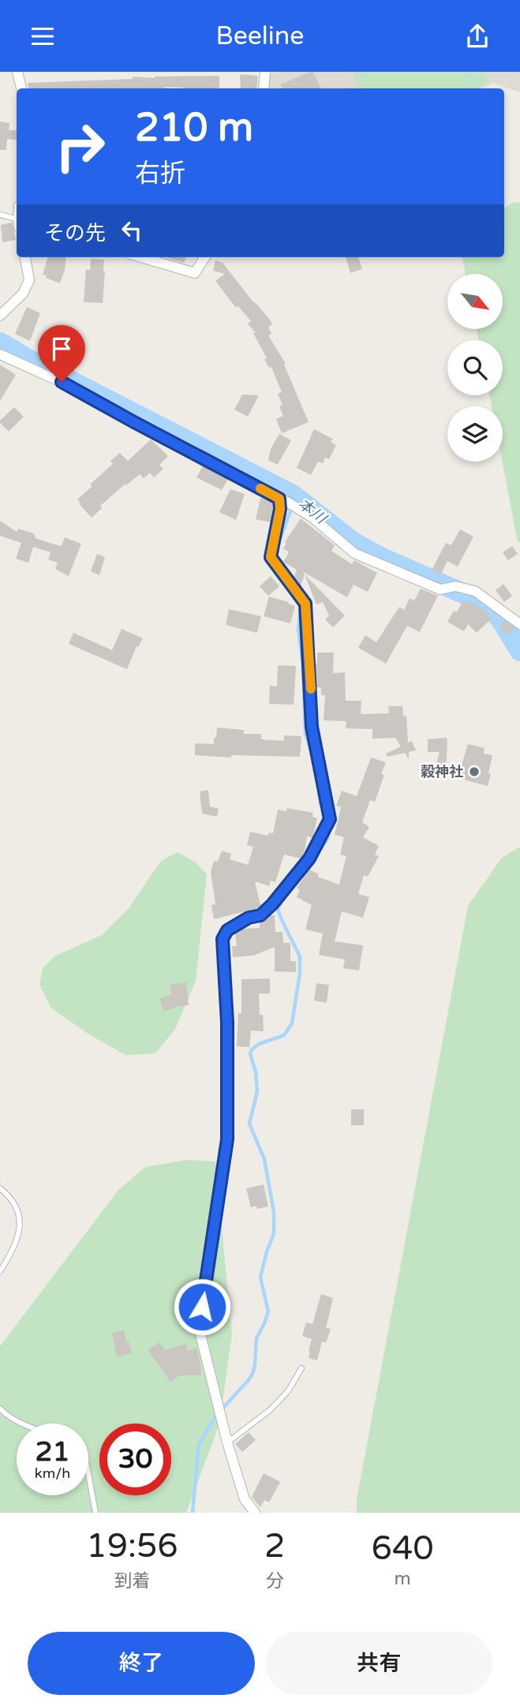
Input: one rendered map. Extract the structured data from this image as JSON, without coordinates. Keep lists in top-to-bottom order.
{
  "water": ["本川"],
  "places": ["穀神社"],
  "north": "bottom right",
  "page": {
    "header": "Beeline",
    "turn": ["210 m", "右折"],
    "then": "その先",
    "speed": "21 km/h",
    "limit": "30",
    "eta": [
      "19:56",
      "到着",
      "2",
      "分",
      "640",
      "m"
    ],
    "buttons": ["終了", "共有"]
  }
}
